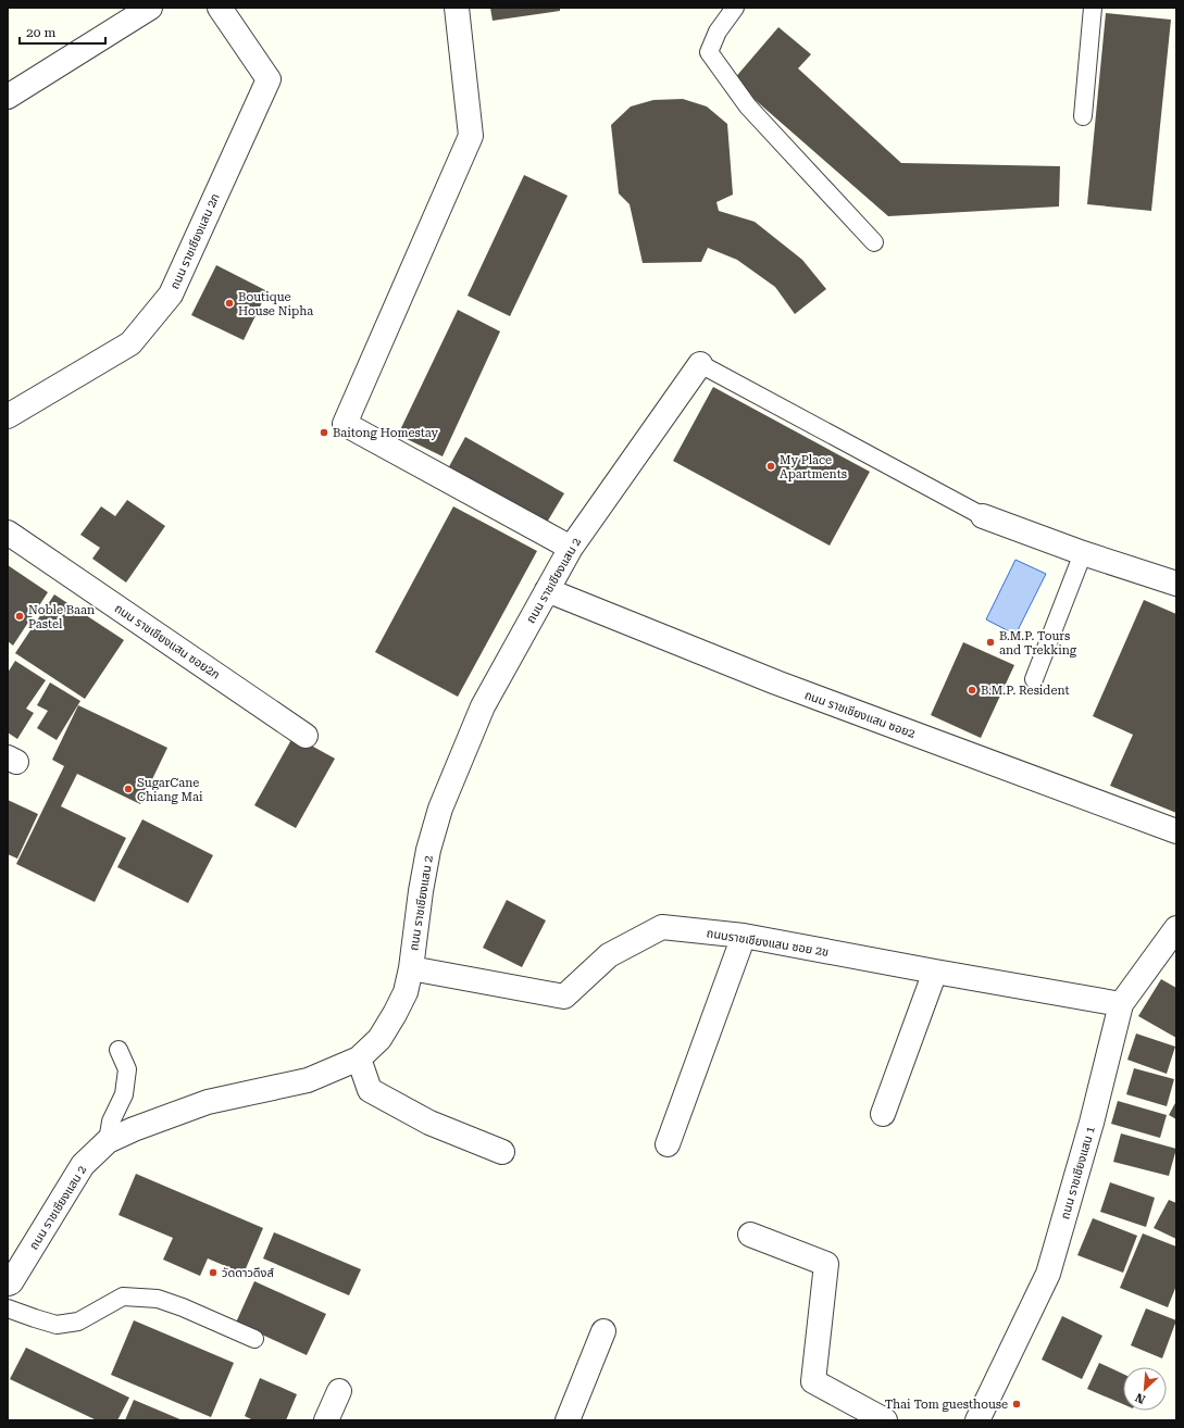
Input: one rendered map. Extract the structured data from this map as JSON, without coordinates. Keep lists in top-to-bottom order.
{
  "streets": {
    "street": [
      "ถนน ราชเชียงแสน 2ก",
      "ถนน ราชเชียงแสน 2",
      "ถนน ราชเชียงแสน ซอย2ก",
      "ถนน ราชเชียงแสน ซอย2",
      "ถนนราชเชียงแสน ซอย 2ข",
      "ถนน ราชเชียงแสน 1"
    ]
  },
  "crossings": [
    ["ถนน ราชเชียงแสน 2", "ถนน ราชเชียงแสน ซอย2"],
    ["ถนน ราชเชียงแสน 2", "ถนนราชเชียงแสน ซอย 2ข"],
    ["ถนนราชเชียงแสน ซอย 2ข", "ถนน ราชเชียงแสน 1"]
  ],
  "places": [
    "Boutique House Nipha",
    "Baitong Homestay",
    "My Place Apartments",
    "Noble Baan Pastel",
    "B.M.P. Tours and Trekking",
    "B.M.P. Resident",
    "SugarCane Chiang Mai",
    "วัดดาวดึงส์",
    "Thai Tom guesthouse"
  ],
  "scale_bar": "20 m",
  "north": "bottom left"
}
